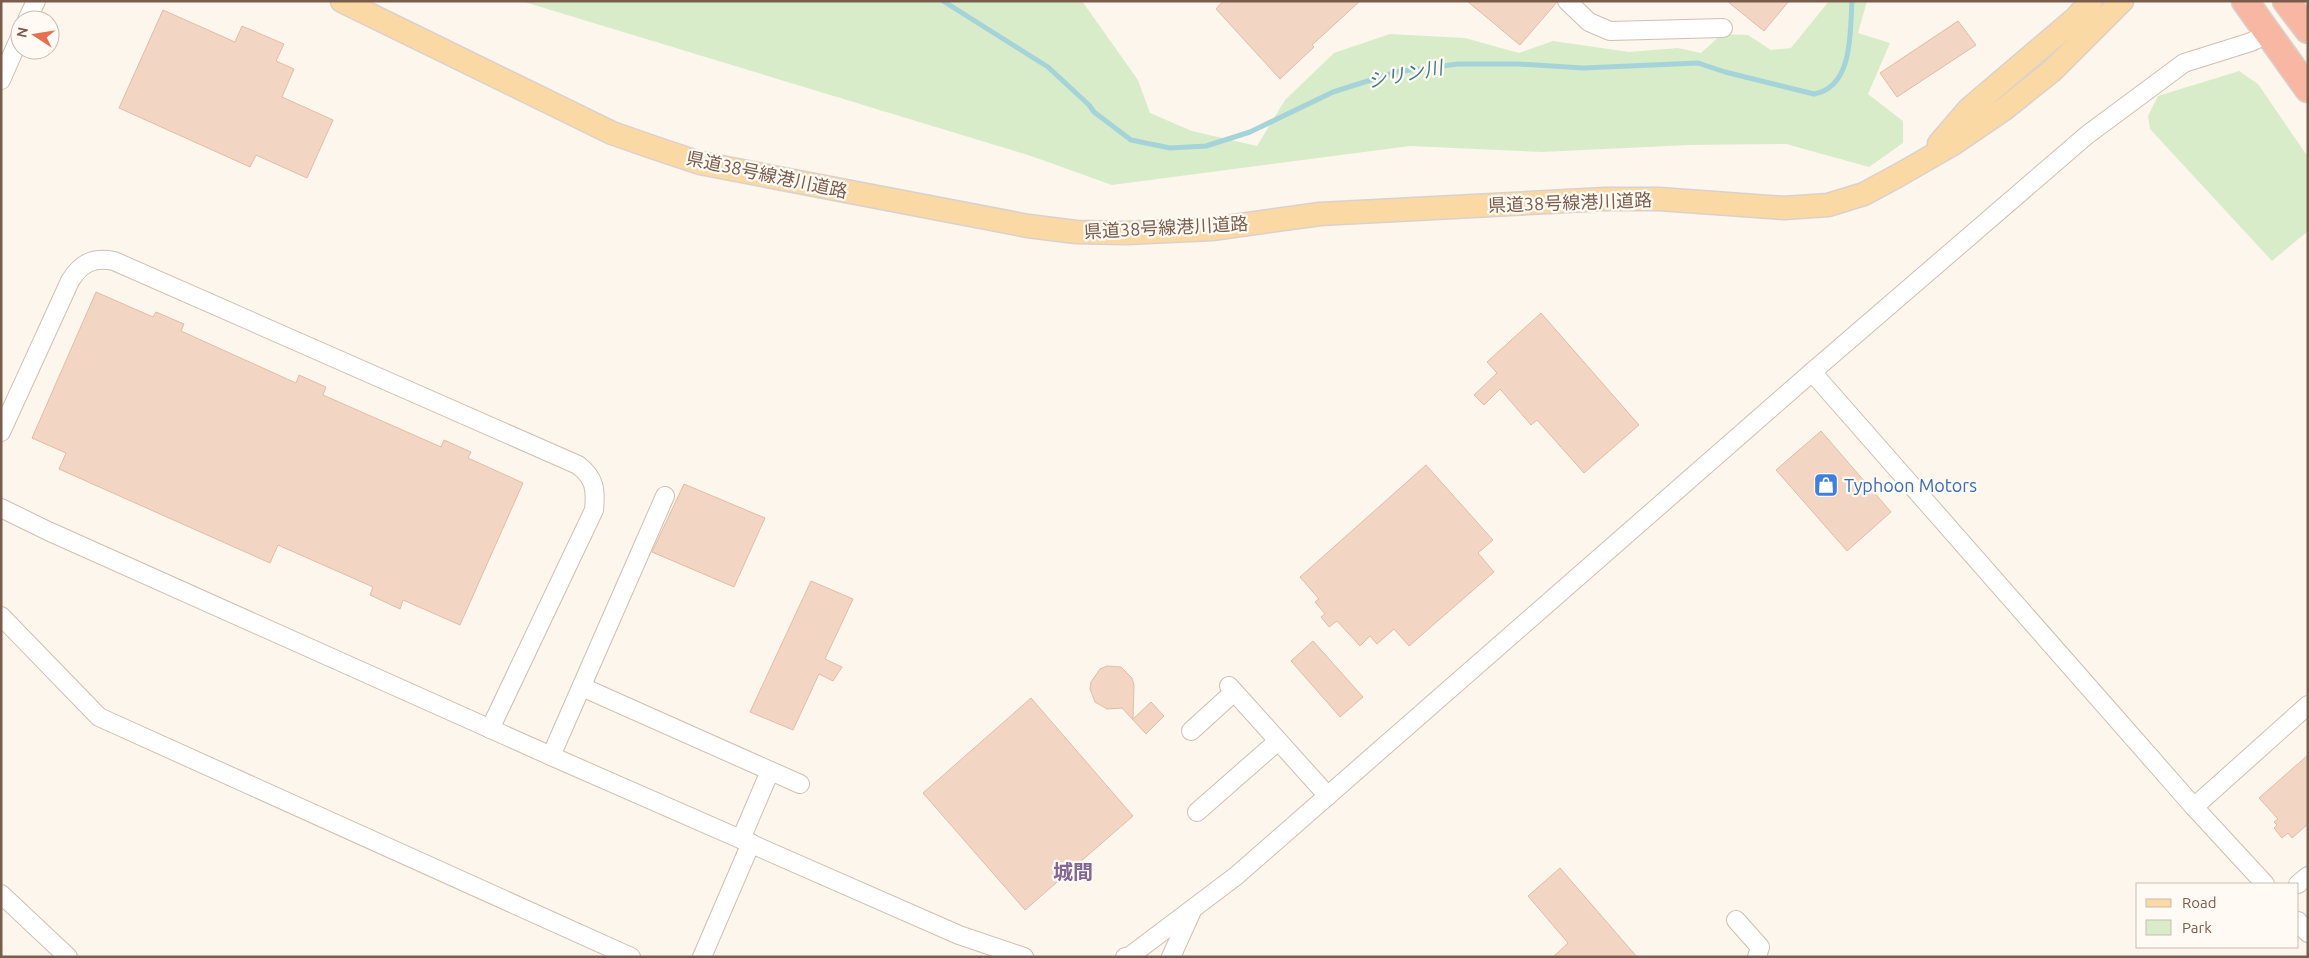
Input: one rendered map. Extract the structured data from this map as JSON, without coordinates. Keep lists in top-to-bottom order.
{
  "streets": {
    "main road": ["県道38号線港川道路"]
  },
  "districts": ["城間"],
  "water": ["シリン川"],
  "places": {
    "shop": ["Typhoon Motors"]
  },
  "legend": ["Road", "Park"],
  "north": "left"
}
